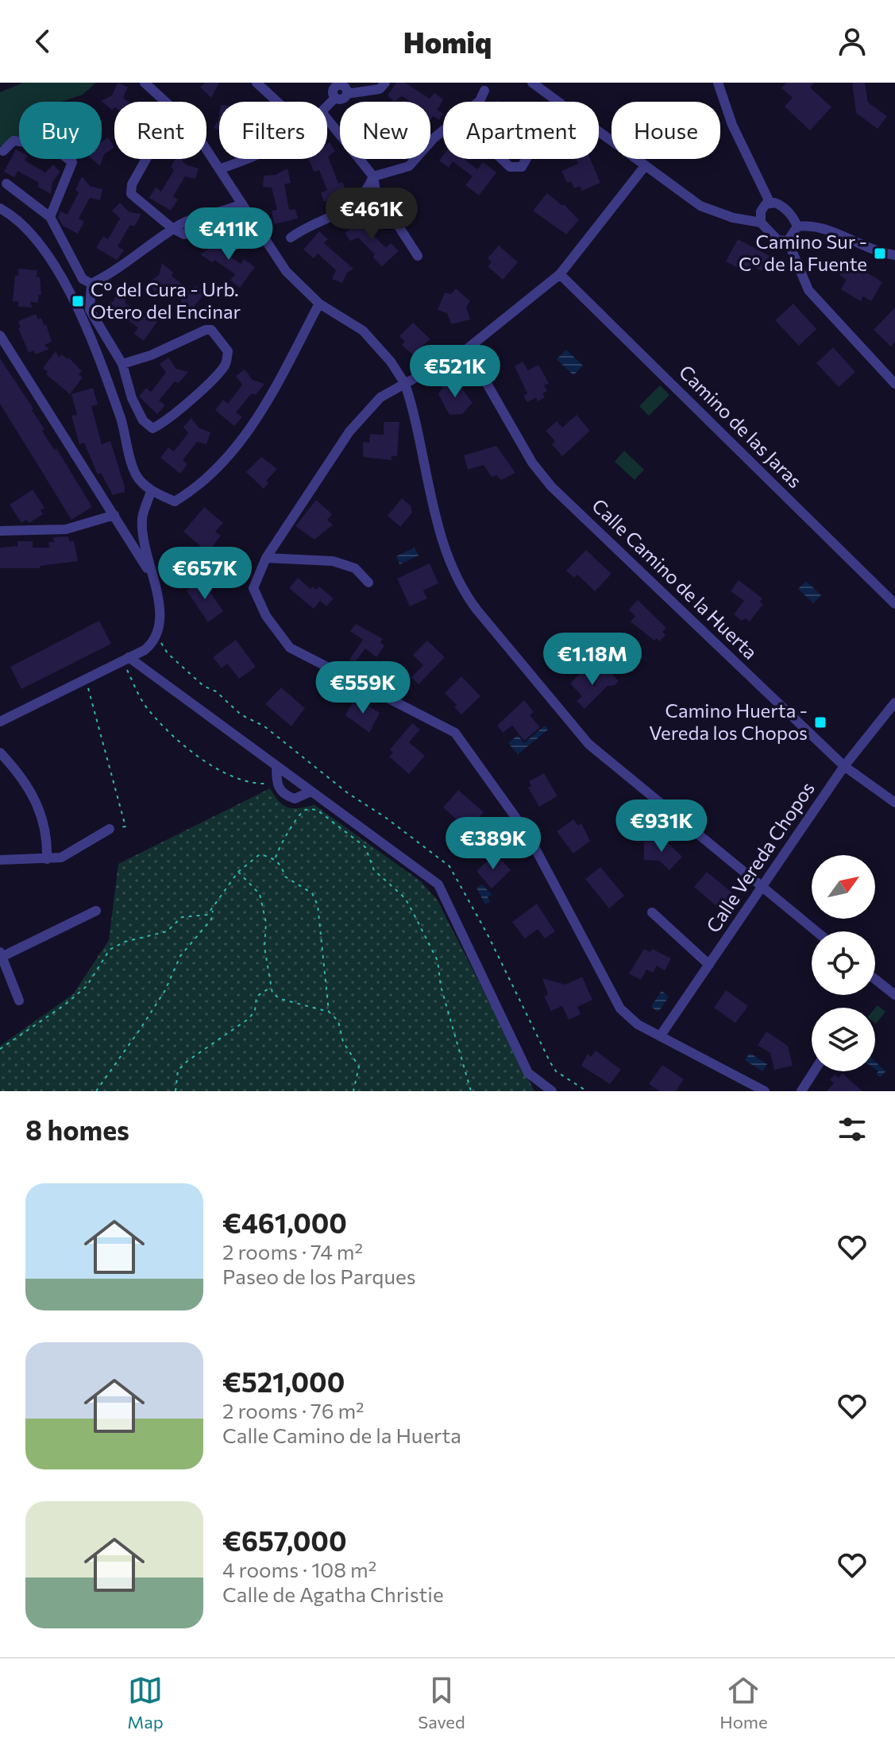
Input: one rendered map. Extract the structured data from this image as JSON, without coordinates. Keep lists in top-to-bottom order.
{
  "streets": {
    "street": ["Camino de las Jaras", "Calle Camino de la Huerta", "Calle Vereda Chopos"]
  },
  "crossings": [
    ["Calle Camino de la Huerta", "Calle Vereda Chopos"]
  ],
  "places": {
    "transit": ["Camino Sur - Cº de la Fuente", "Cº del Cura - Urb. Otero del Encinar", "Camino Huerta - Vereda los Chopos"]
  },
  "north": "top right",
  "page": {
    "header": "Homiq",
    "chip": [
      "Buy",
      "Rent",
      "Filters",
      "New",
      "Apartment",
      "House"
    ],
    "price": [
      "€461K",
      "€411K",
      "€521K",
      "€657K",
      "€1.18M",
      "€559K",
      "€931K",
      "€389K"
    ],
    "heading": "8 homes",
    "list": [
      {
        "name": "€461,000",
        "note": "2 rooms · 74 m² · Paseo de los Parques"
      },
      {
        "name": "€521,000",
        "note": "2 rooms · 76 m² · Calle Camino de la Huerta"
      },
      {
        "name": "€657,000",
        "note": "4 rooms · 108 m² · Calle de Agatha Christie"
      }
    ],
    "tabs": ["Map", "Saved", "Home"]
  }
}
